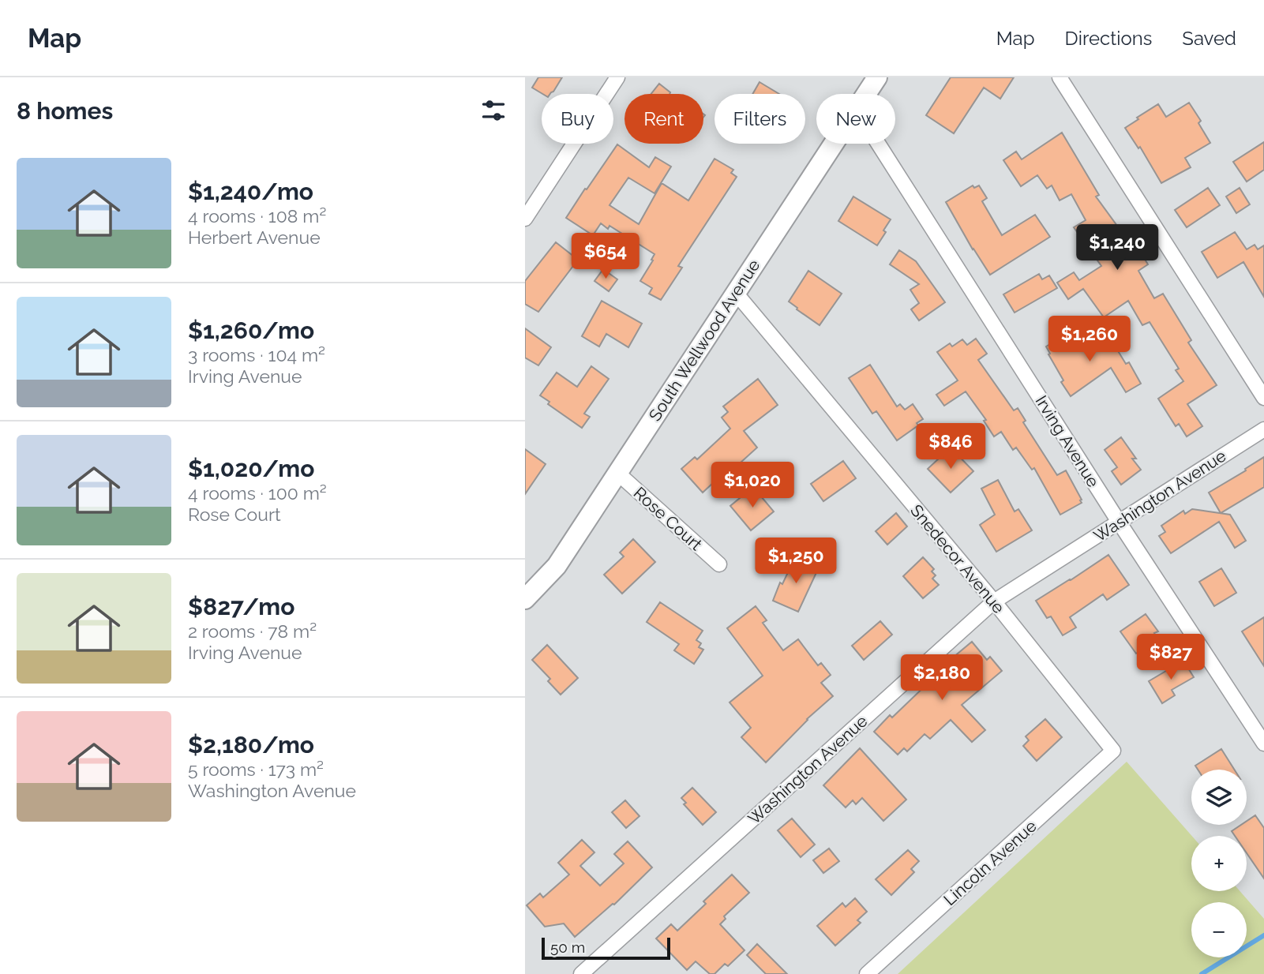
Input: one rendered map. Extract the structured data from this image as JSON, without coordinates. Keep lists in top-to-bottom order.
{
  "streets": {
    "main road": ["South Wellwood Avenue"],
    "street": [
      "Irving Avenue",
      "Washington Avenue",
      "Rose Court",
      "Snedecor Avenue",
      "Lincoln Avenue"
    ]
  },
  "crossings": [
    ["South Wellwood Avenue", "Rose Court"],
    ["South Wellwood Avenue", "Snedecor Avenue"],
    ["Irving Avenue", "Washington Avenue"],
    ["Washington Avenue", "Snedecor Avenue"],
    ["Snedecor Avenue", "Lincoln Avenue"]
  ],
  "scale_bar": "50 m",
  "page": {
    "header": "Map",
    "nav": ["Map", "Directions", "Saved"],
    "heading": "8 homes",
    "chip": [
      "Buy",
      "Rent",
      "Filters",
      "New"
    ],
    "list": [
      {
        "name": "$1,240/mo",
        "note": "4 rooms · 108 m² · Herbert Avenue"
      },
      {
        "name": "$1,260/mo",
        "note": "3 rooms · 104 m² · Irving Avenue"
      },
      {
        "name": "$1,020/mo",
        "note": "4 rooms · 100 m² · Rose Court"
      },
      {
        "name": "$827/mo",
        "note": "2 rooms · 78 m² · Irving Avenue"
      },
      {
        "name": "$2,180/mo",
        "note": "5 rooms · 173 m² · Washington Avenue"
      }
    ],
    "price": [
      "$1,240",
      "$654",
      "$1,260",
      "$846",
      "$1,020",
      "$1,250",
      "$827",
      "$2,180"
    ],
    "map_buttons": ["+", "−"],
    "scale": "50 m"
  }
}
